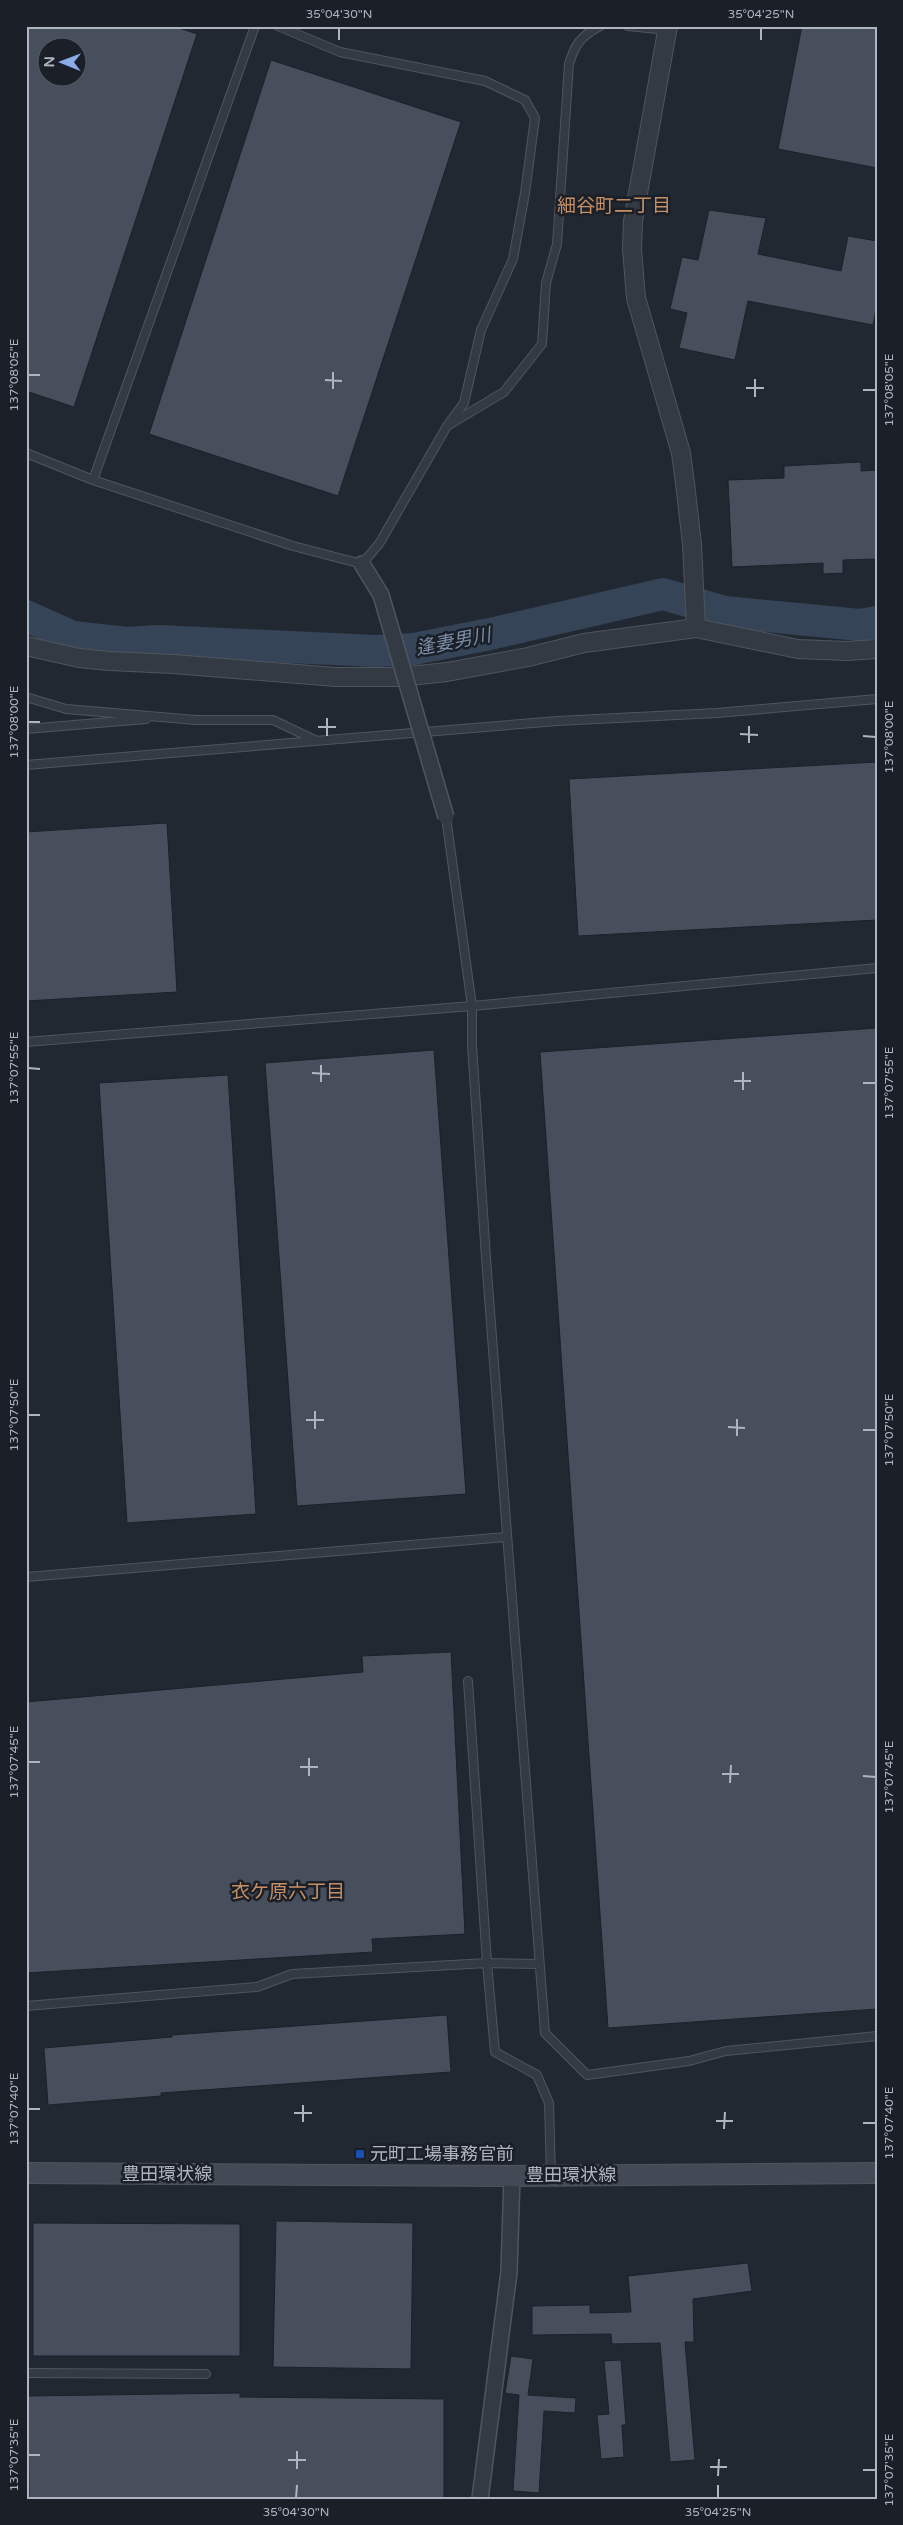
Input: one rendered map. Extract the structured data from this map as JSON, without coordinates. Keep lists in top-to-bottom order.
{
  "streets": {
    "main road": ["豊田環状線"]
  },
  "districts": ["細谷町二丁目", "衣ケ原六丁目"],
  "water": ["逢妻男川"],
  "places": {
    "transit": ["元町工場事務官前"]
  },
  "north": "left",
  "coordinates": [
    "35°04'30\"N",
    "35°04'25\"N",
    "137°08'05\"E",
    "137°08'00\"E",
    "137°07'55\"E",
    "137°07'50\"E",
    "137°07'45\"E",
    "137°07'40\"E",
    "137°07'35\"E"
  ]
}
